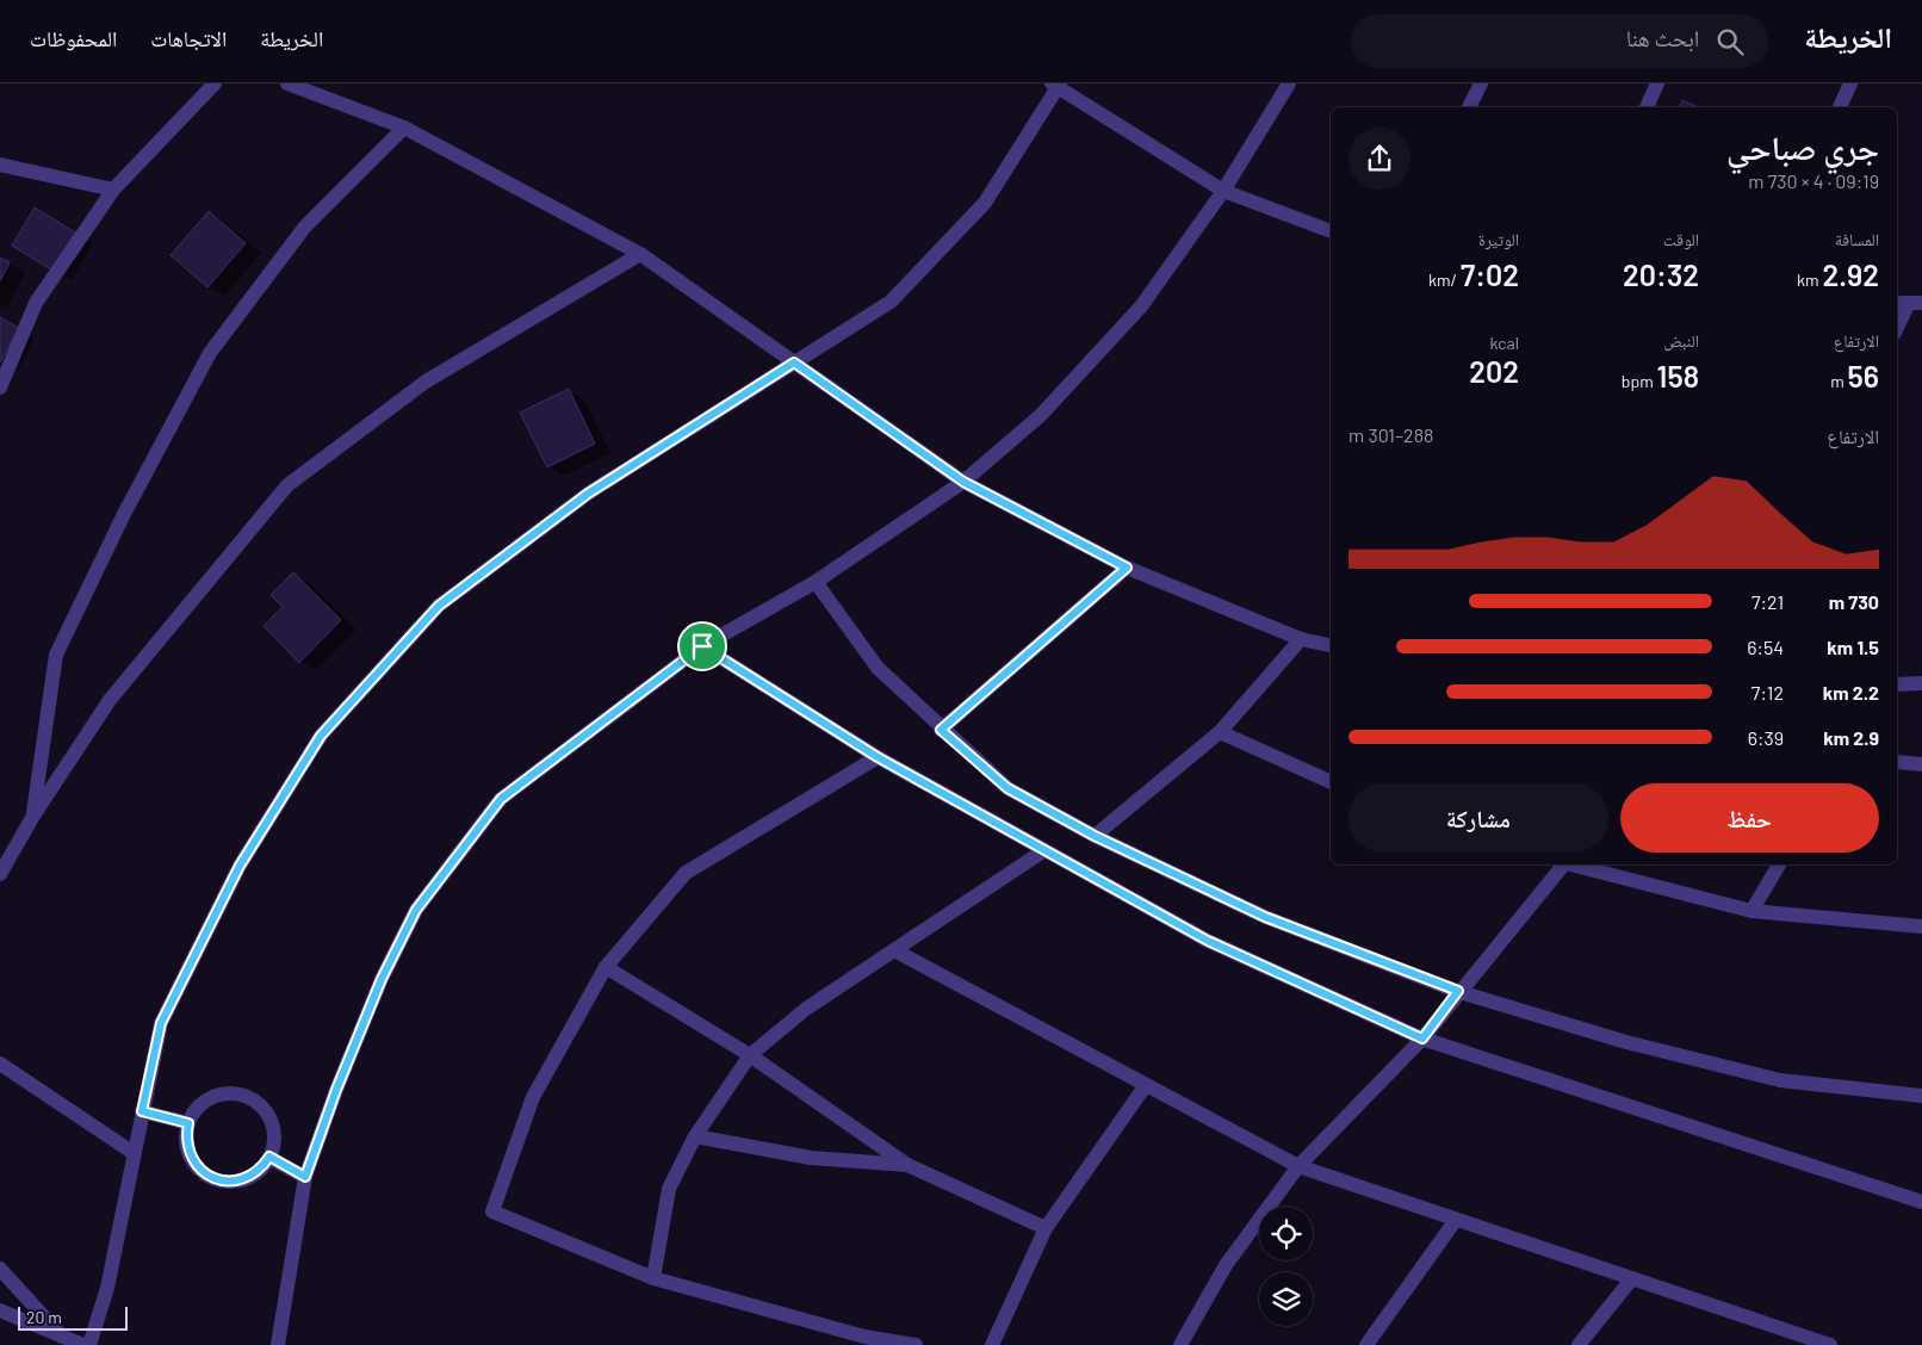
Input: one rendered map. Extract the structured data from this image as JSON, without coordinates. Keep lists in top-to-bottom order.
{
  "scale_bar": "20 m",
  "page": {
    "header": "الخريطة",
    "search": "ابحث هنا",
    "nav": ["الخريطة", "الاتجاهات", "المحفوظات"],
    "heading": ["جري صباحي", "09:19 · 4 × 730 m"],
    "stats": [
      ["المسافة", "2.92 km"],
      ["الوقت", "20:32"],
      ["الوتيرة", "7:02 /km"],
      ["الارتفاع", "56 m"],
      ["النبض", "158 bpm"],
      ["kcal", "202"]
    ],
    "chart": ["الارتفاع", "288–301 m"],
    "list": [
      {
        "name": "730 m",
        "note": "7:21"
      },
      {
        "name": "1.5 km",
        "note": "6:54"
      },
      {
        "name": "2.2 km",
        "note": "7:12"
      },
      {
        "name": "2.9 km",
        "note": "6:39"
      }
    ],
    "buttons": ["حفظ", "مشاركة"],
    "scale": "20 m"
  }
}
